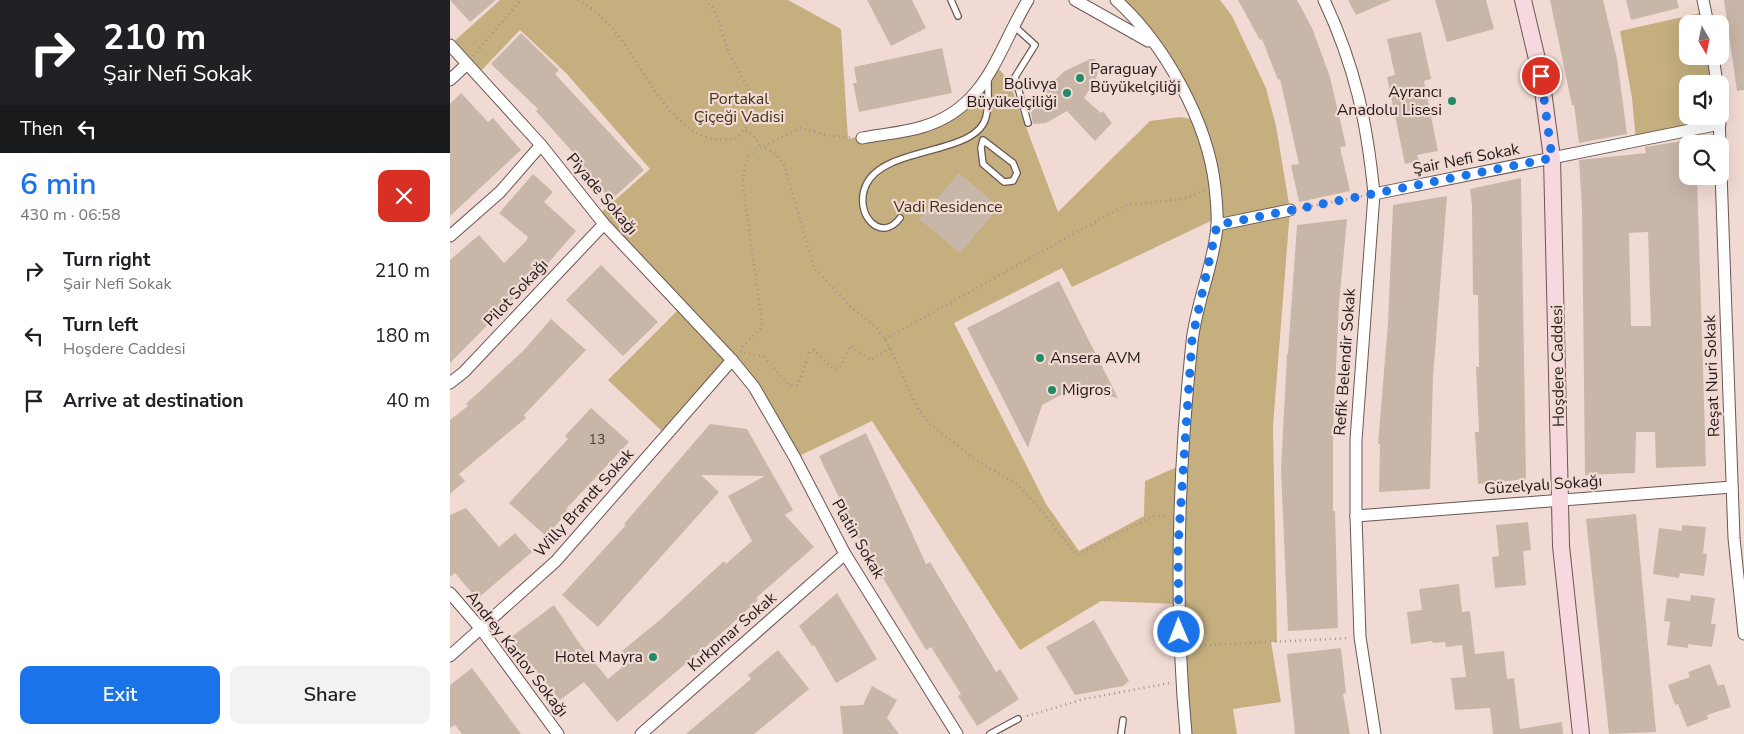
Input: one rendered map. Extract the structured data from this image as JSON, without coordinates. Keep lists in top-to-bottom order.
{
  "streets": {
    "main road": ["Hoşdere Caddesi"],
    "street": [
      "Şair Nefi Sokak",
      "Piyade Sokağı",
      "Pilot Sokağı",
      "Refik Belendir Sokak",
      "Reşat Nuri Sokak",
      "Güzelyalı Sokağı",
      "Willy Brandt Sokak",
      "Platin Sokak",
      "Kırkpınar Sokak",
      "Andrey Karlov Sokağı"
    ]
  },
  "crossings": [
    ["Şair Nefi Sokak", "Refik Belendir Sokak"],
    ["Şair Nefi Sokak", "Hoşdere Caddesi"],
    ["Piyade Sokağı", "Pilot Sokağı"],
    ["Piyade Sokağı", "Willy Brandt Sokak"],
    ["Piyade Sokağı", "Platin Sokak"],
    ["Refik Belendir Sokak", "Güzelyalı Sokağı"],
    ["Hoşdere Caddesi", "Güzelyalı Sokağı"],
    ["Reşat Nuri Sokak", "Güzelyalı Sokağı"],
    ["Willy Brandt Sokak", "Platin Sokak"],
    ["Willy Brandt Sokak", "Andrey Karlov Sokağı"],
    ["Platin Sokak", "Kırkpınar Sokak"]
  ],
  "parks": ["Portakal Çiçeği Vadisi", "Vadi Residence"],
  "places": [
    "Paraguay Büyükelçiliği",
    "Bolivya Büyükelçiliği",
    "Ayrancı Anadolu Lisesi",
    "Ansera AVM",
    "Migros",
    "Hotel Mayra"
  ],
  "house_numbers": ["13"],
  "north": "bottom",
  "page": {
    "turn": ["210 m", "Şair Nefi Sokak"],
    "then": "Then",
    "heading": ["6 min", "430 m · 06:58"],
    "list": [
      {
        "name": "Turn right",
        "note": "Şair Nefi Sokak",
        "value": "210 m"
      },
      {
        "name": "Turn left",
        "note": "Hoşdere Caddesi",
        "value": "180 m"
      },
      {
        "name": "Arrive at destination",
        "value": "40 m"
      }
    ],
    "buttons": ["Exit", "Share"]
  }
}
